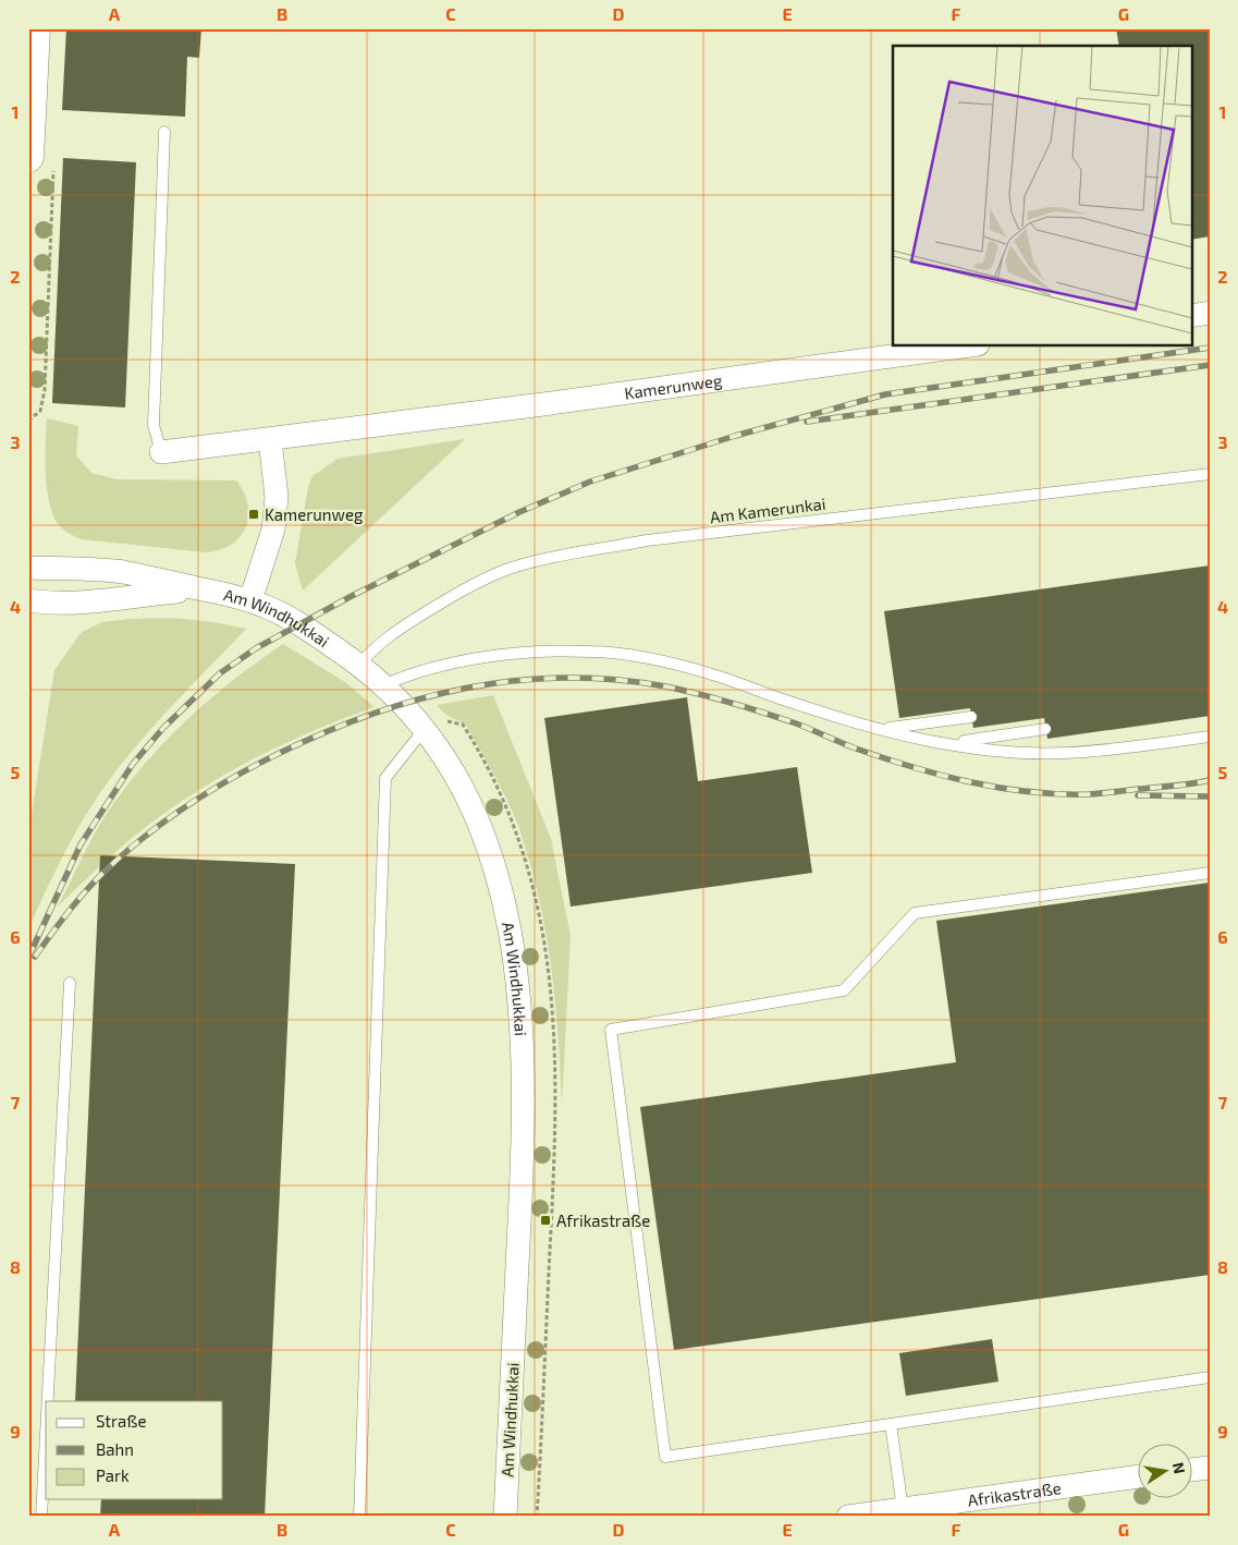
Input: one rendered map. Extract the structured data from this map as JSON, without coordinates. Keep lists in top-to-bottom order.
{
  "streets": {
    "street": ["Kamerunweg", "Am Windhukkai", "Afrikastraße"],
    "lane": ["Am Kamerunkai"]
  },
  "crossings": [
    ["Am Kamerunkai", "Am Windhukkai"]
  ],
  "places": {
    "transit": ["Kamerunweg", "Afrikastraße"]
  },
  "legend": ["Straße", "Bahn", "Park"],
  "north": "right",
  "grid": {
    "columns": [
      "A",
      "B",
      "C",
      "D",
      "E",
      "F",
      "G"
    ],
    "rows": [
      "1",
      "2",
      "3",
      "4",
      "5",
      "6",
      "7",
      "8",
      "9"
    ]
  }
}
